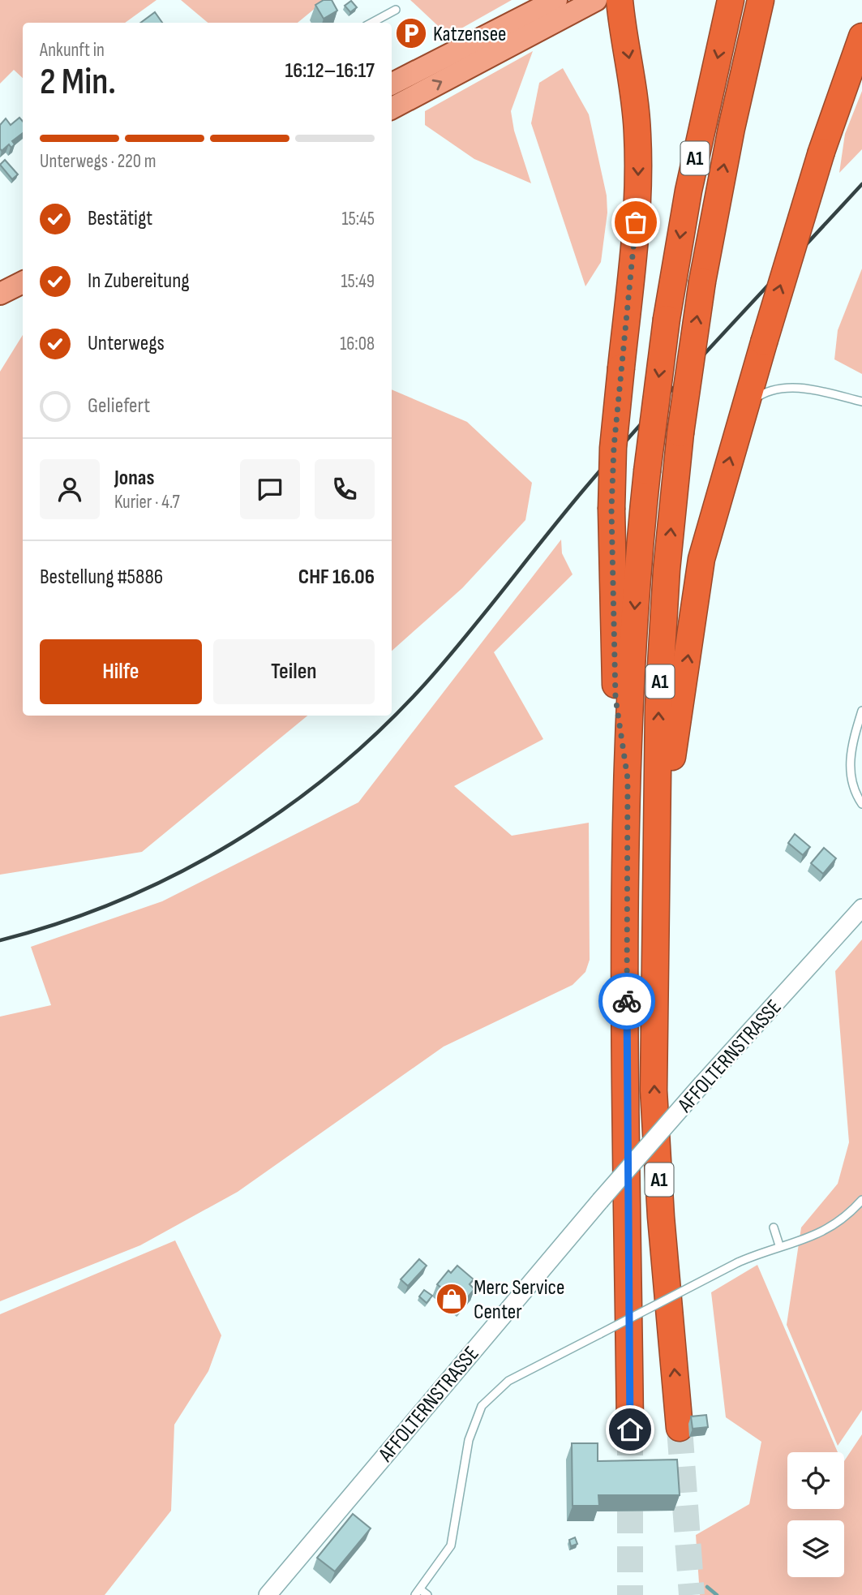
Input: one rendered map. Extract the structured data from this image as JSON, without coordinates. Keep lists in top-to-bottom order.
{
  "streets": {
    "highway": ["A1"],
    "street": ["AFFOLTERNSTRASSE"]
  },
  "places": {
    "parking": ["Katzensee"],
    "shop": ["Merc Service Center"]
  },
  "page": {
    "heading": ["2 Min.", "Ankunft in", "16:12–16:17"],
    "panel": [
      "Jonas",
      "Kurier · 4.7",
      "Bestellung #5886",
      "CHF 16.06"
    ],
    "bar": "Unterwegs · 220 m",
    "list": [
      ["Bestätigt", "15:45"],
      ["In Zubereitung", "15:49"],
      ["Unterwegs", "16:08"],
      "Geliefert"
    ],
    "buttons": ["Hilfe", "Teilen"]
  }
}
